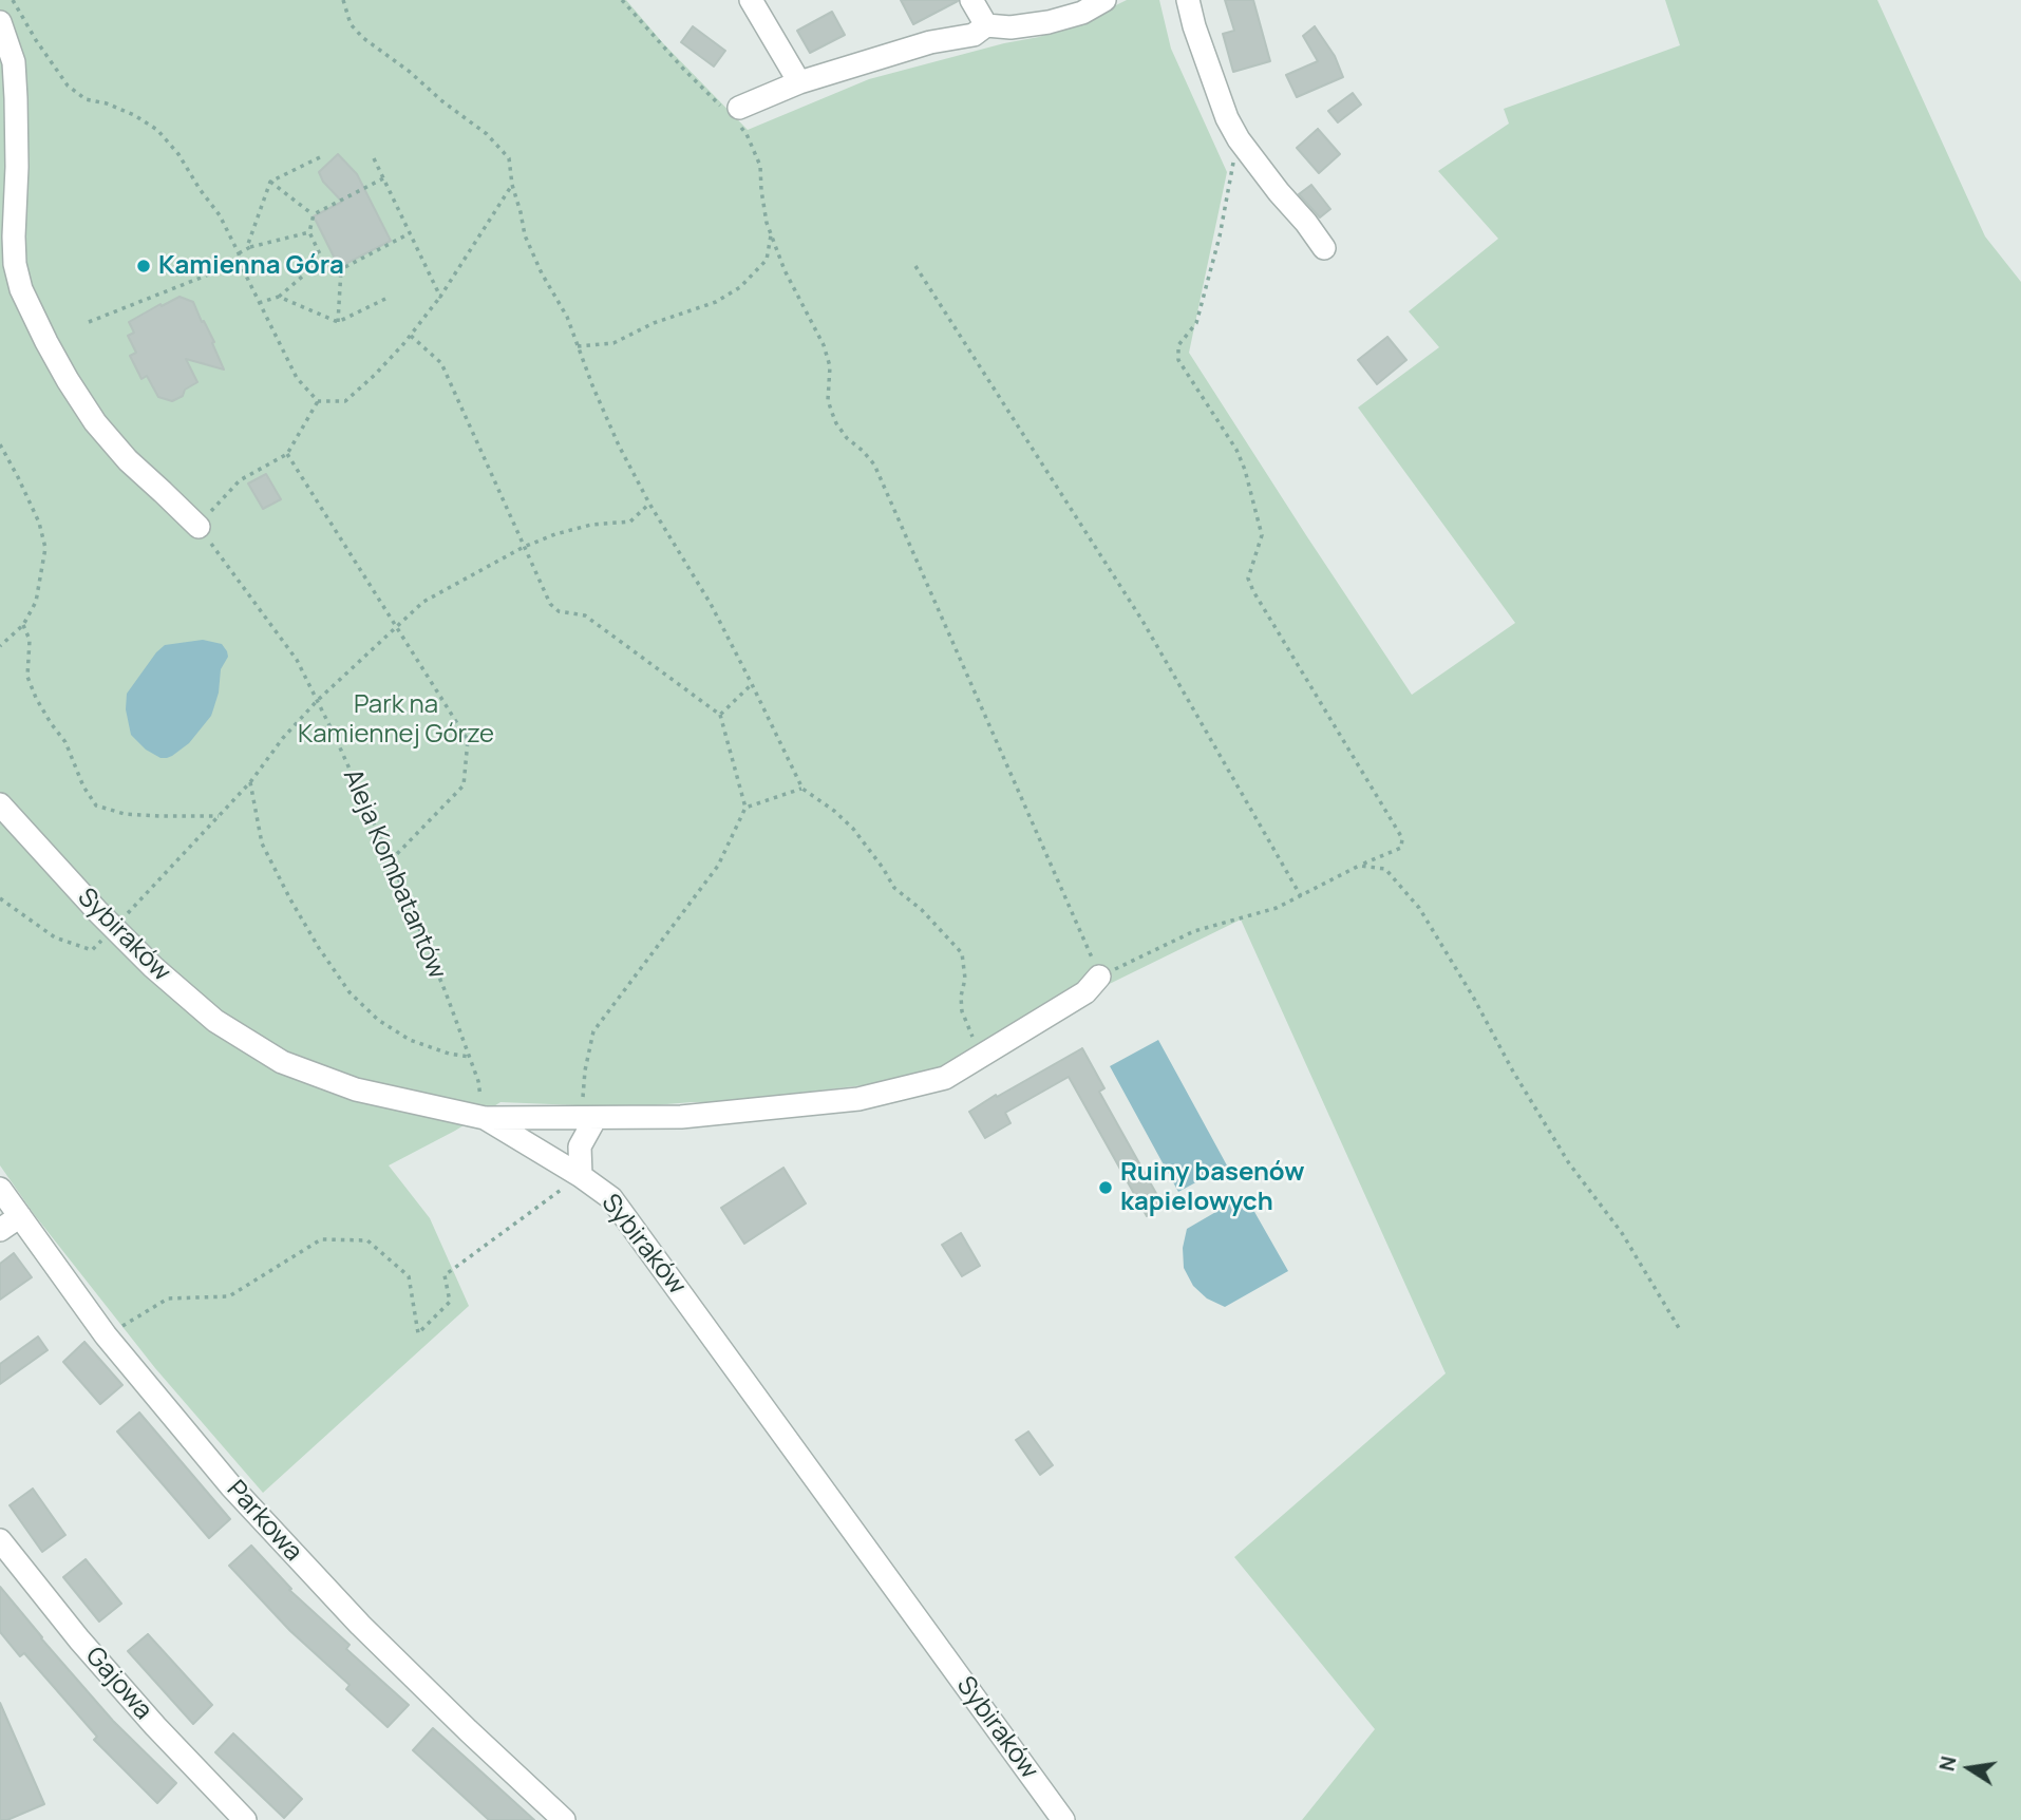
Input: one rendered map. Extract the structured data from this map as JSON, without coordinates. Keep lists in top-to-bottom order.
{
  "streets": {
    "street": ["Sybiraków", "Parkowa", "Gajowa"],
    "path": ["Aleja Kombatantów"]
  },
  "crossings": [
    ["Aleja Kombatantów", "Sybiraków"]
  ],
  "parks": ["Park na Kamiennej Górze"],
  "places": ["Kamienna Góra", "Ruiny basenów kapielowych"],
  "north": "left"
}
